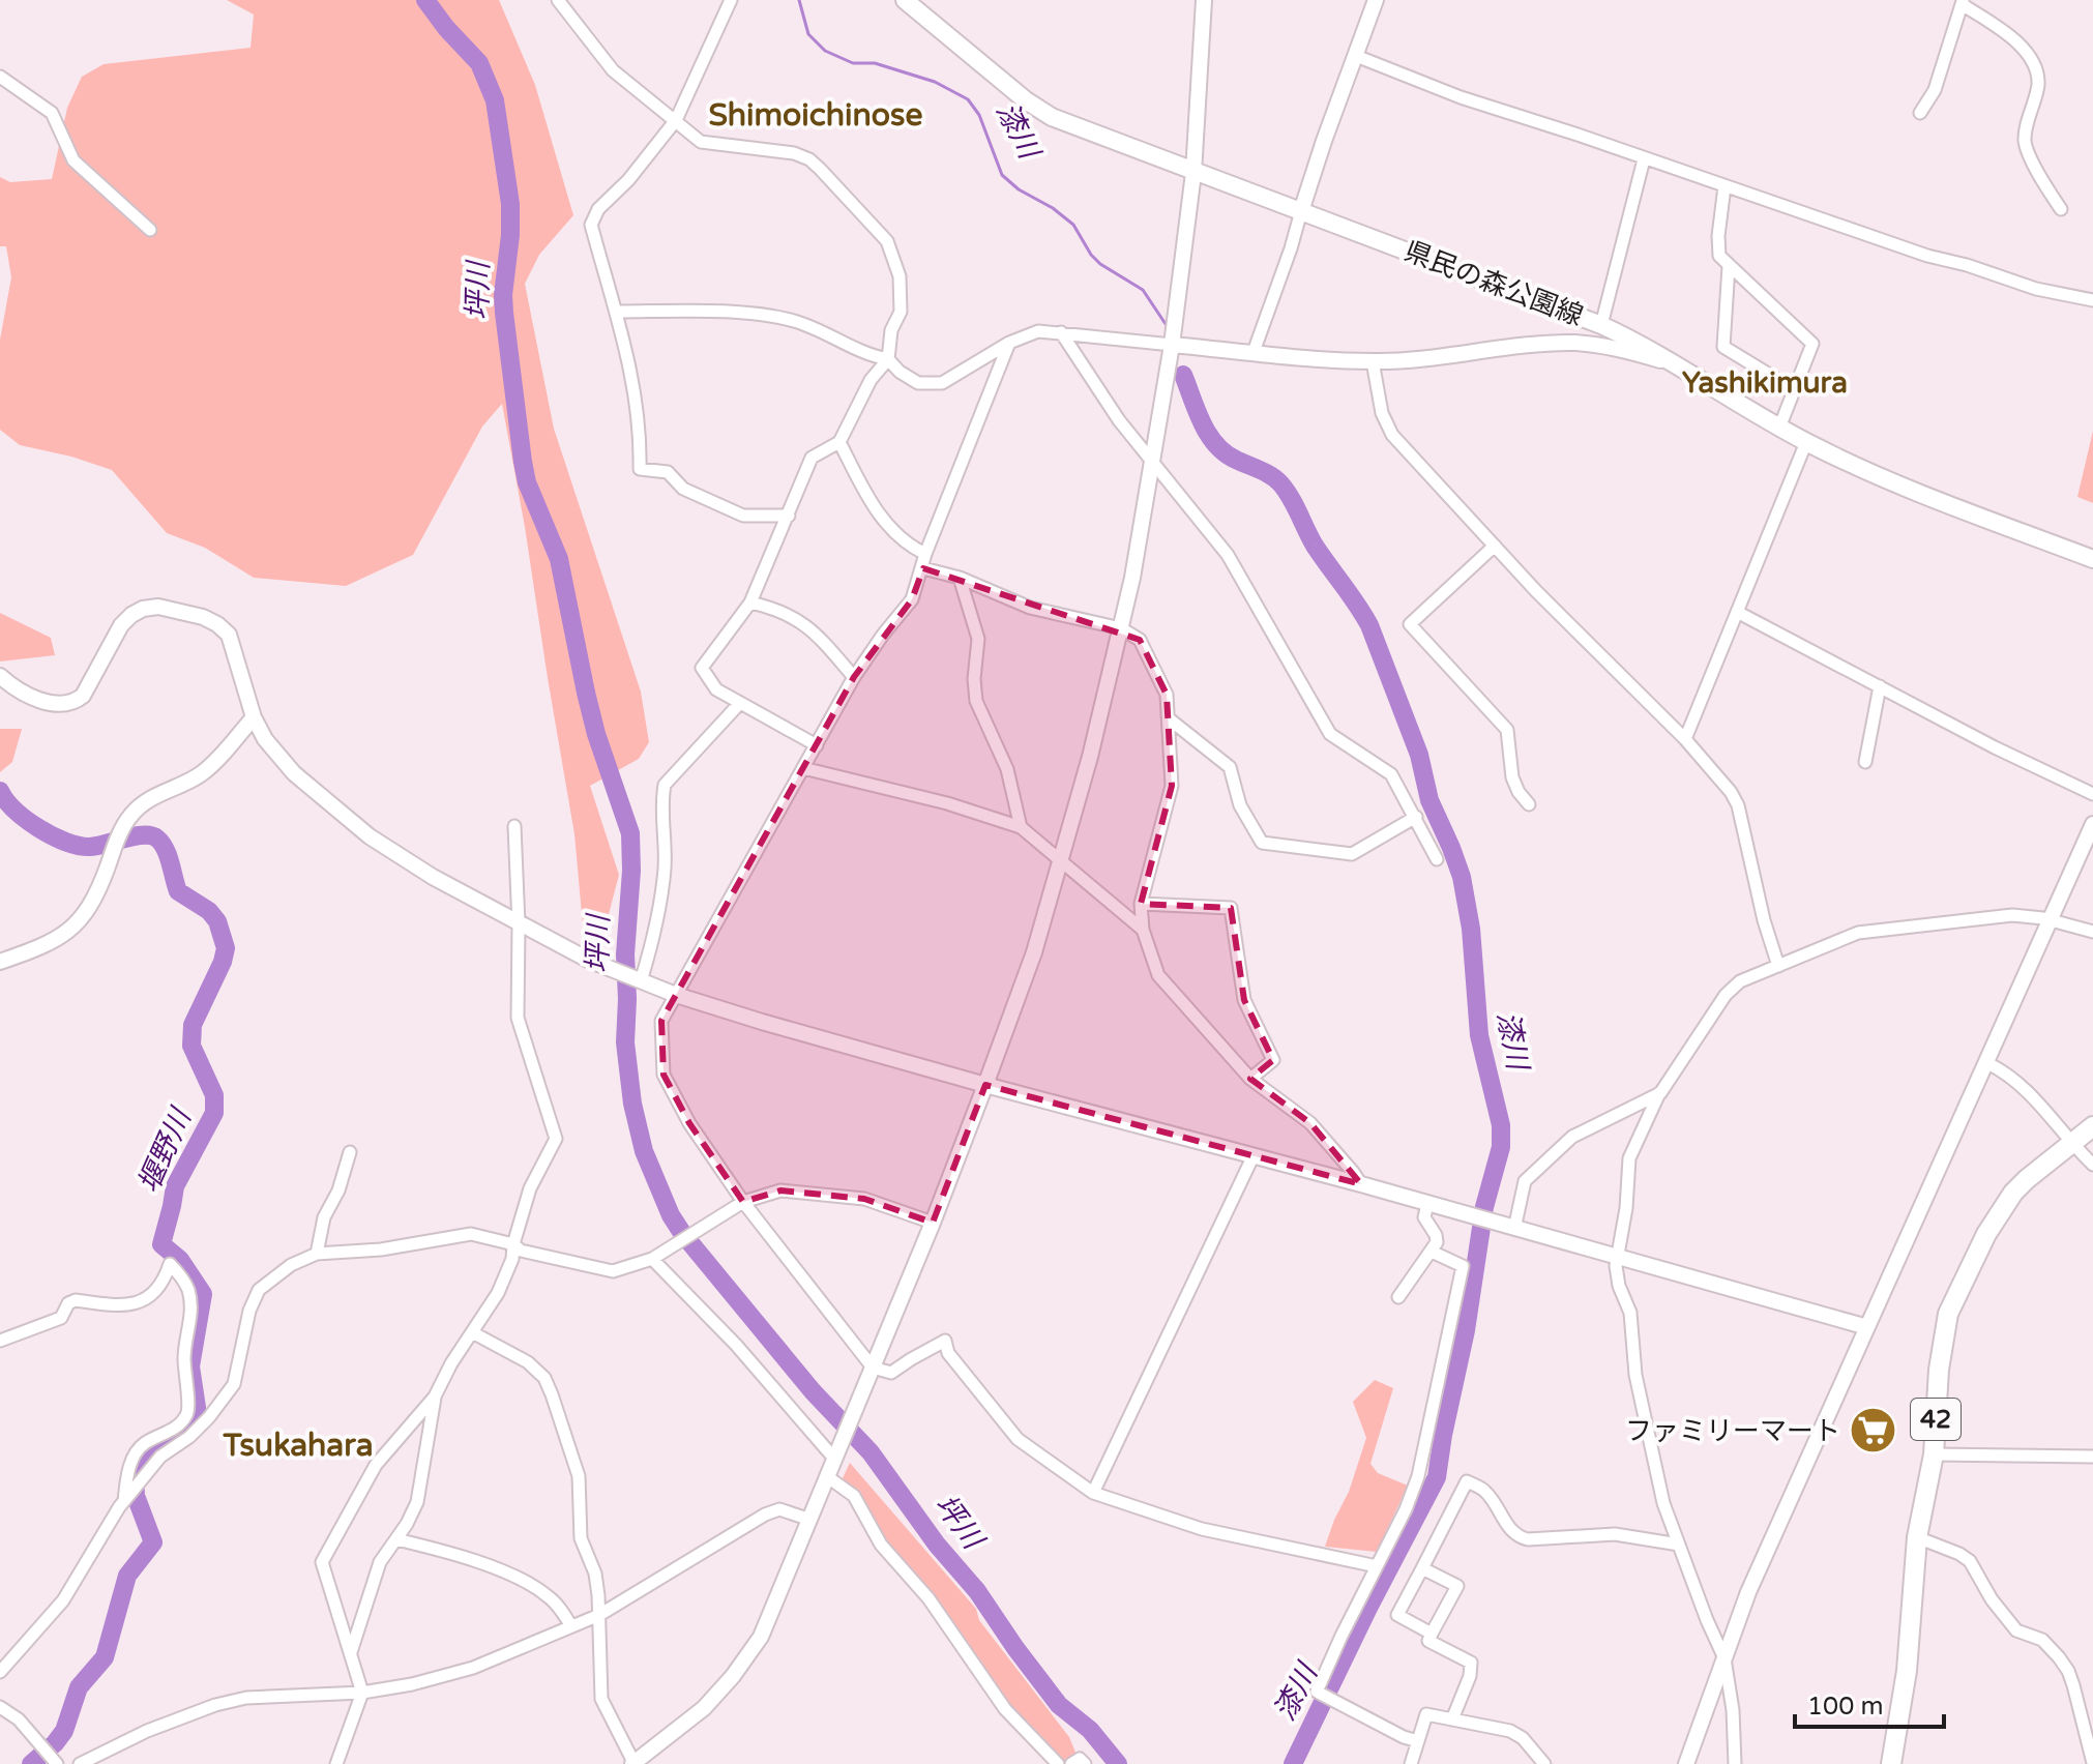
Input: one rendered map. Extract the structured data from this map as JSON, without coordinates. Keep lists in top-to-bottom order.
{
  "streets": {
    "main road": ["県民の森公園線", "42"]
  },
  "districts": ["Shimoichinose", "Yashikimura", "Tsukahara"],
  "water": ["漆川", "坪川", "堰野川"],
  "places": {
    "supermarket": ["ファミリーマート"]
  },
  "scale_bar": "100 m"
}
